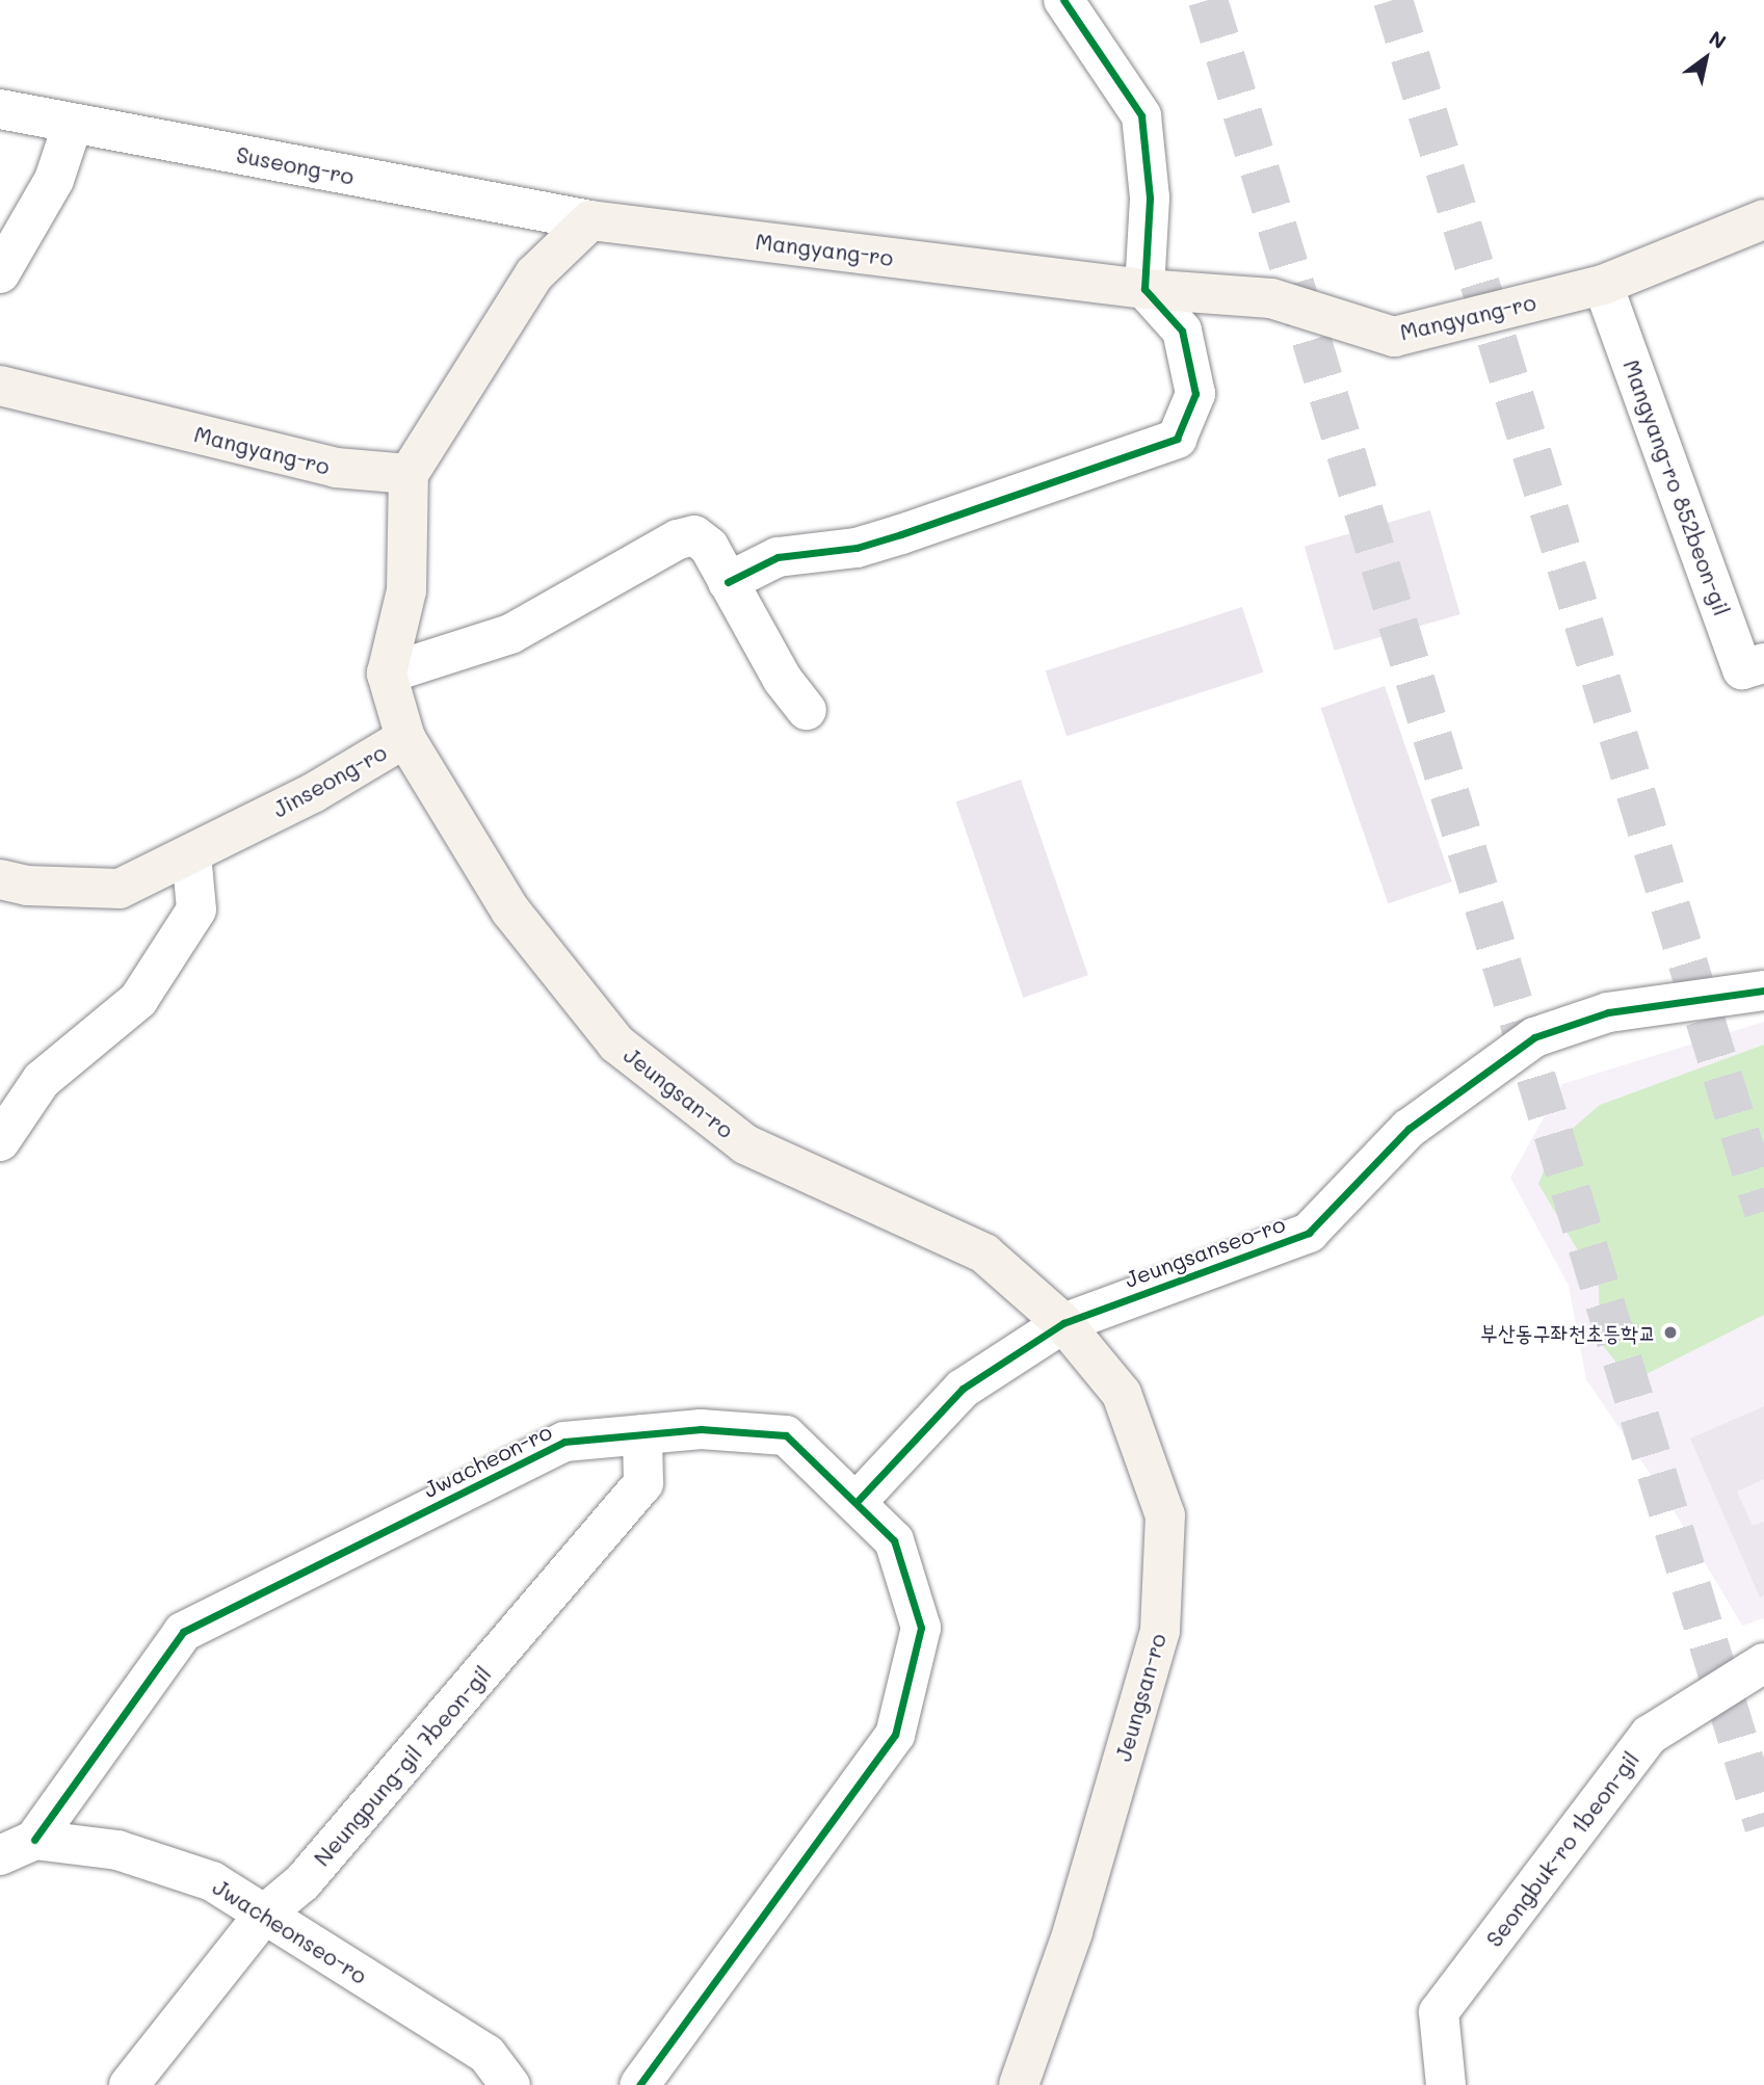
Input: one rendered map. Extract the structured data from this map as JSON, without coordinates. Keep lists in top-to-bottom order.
{
  "streets": {
    "main road": ["Mangyang-ro", "Jinseong-ro", "Jeungsan-ro"],
    "street": [
      "Suseong-ro",
      "Mangyang-ro 852beon-gil",
      "Jeungsanseo-ro",
      "Jwacheon-ro",
      "Neungpung-gil 7beon-gil",
      "Seongbuk-ro 1beon-gil",
      "Jwacheonseo-ro"
    ]
  },
  "crossings": [
    ["Suseong-ro", "Mangyang-ro"],
    ["Mangyang-ro", "Mangyang-ro 852beon-gil"],
    ["Mangyang-ro", "Jinseong-ro"],
    ["Jinseong-ro", "Jeungsan-ro"],
    ["Jeungsan-ro", "Jeungsanseo-ro"],
    ["Jwacheon-ro", "Neungpung-gil 7beon-gil"],
    ["Jwacheon-ro", "Jwacheonseo-ro"],
    ["Neungpung-gil 7beon-gil", "Jwacheonseo-ro"]
  ],
  "places": ["부산동구좌천초등학교"],
  "north": "top right"
}
